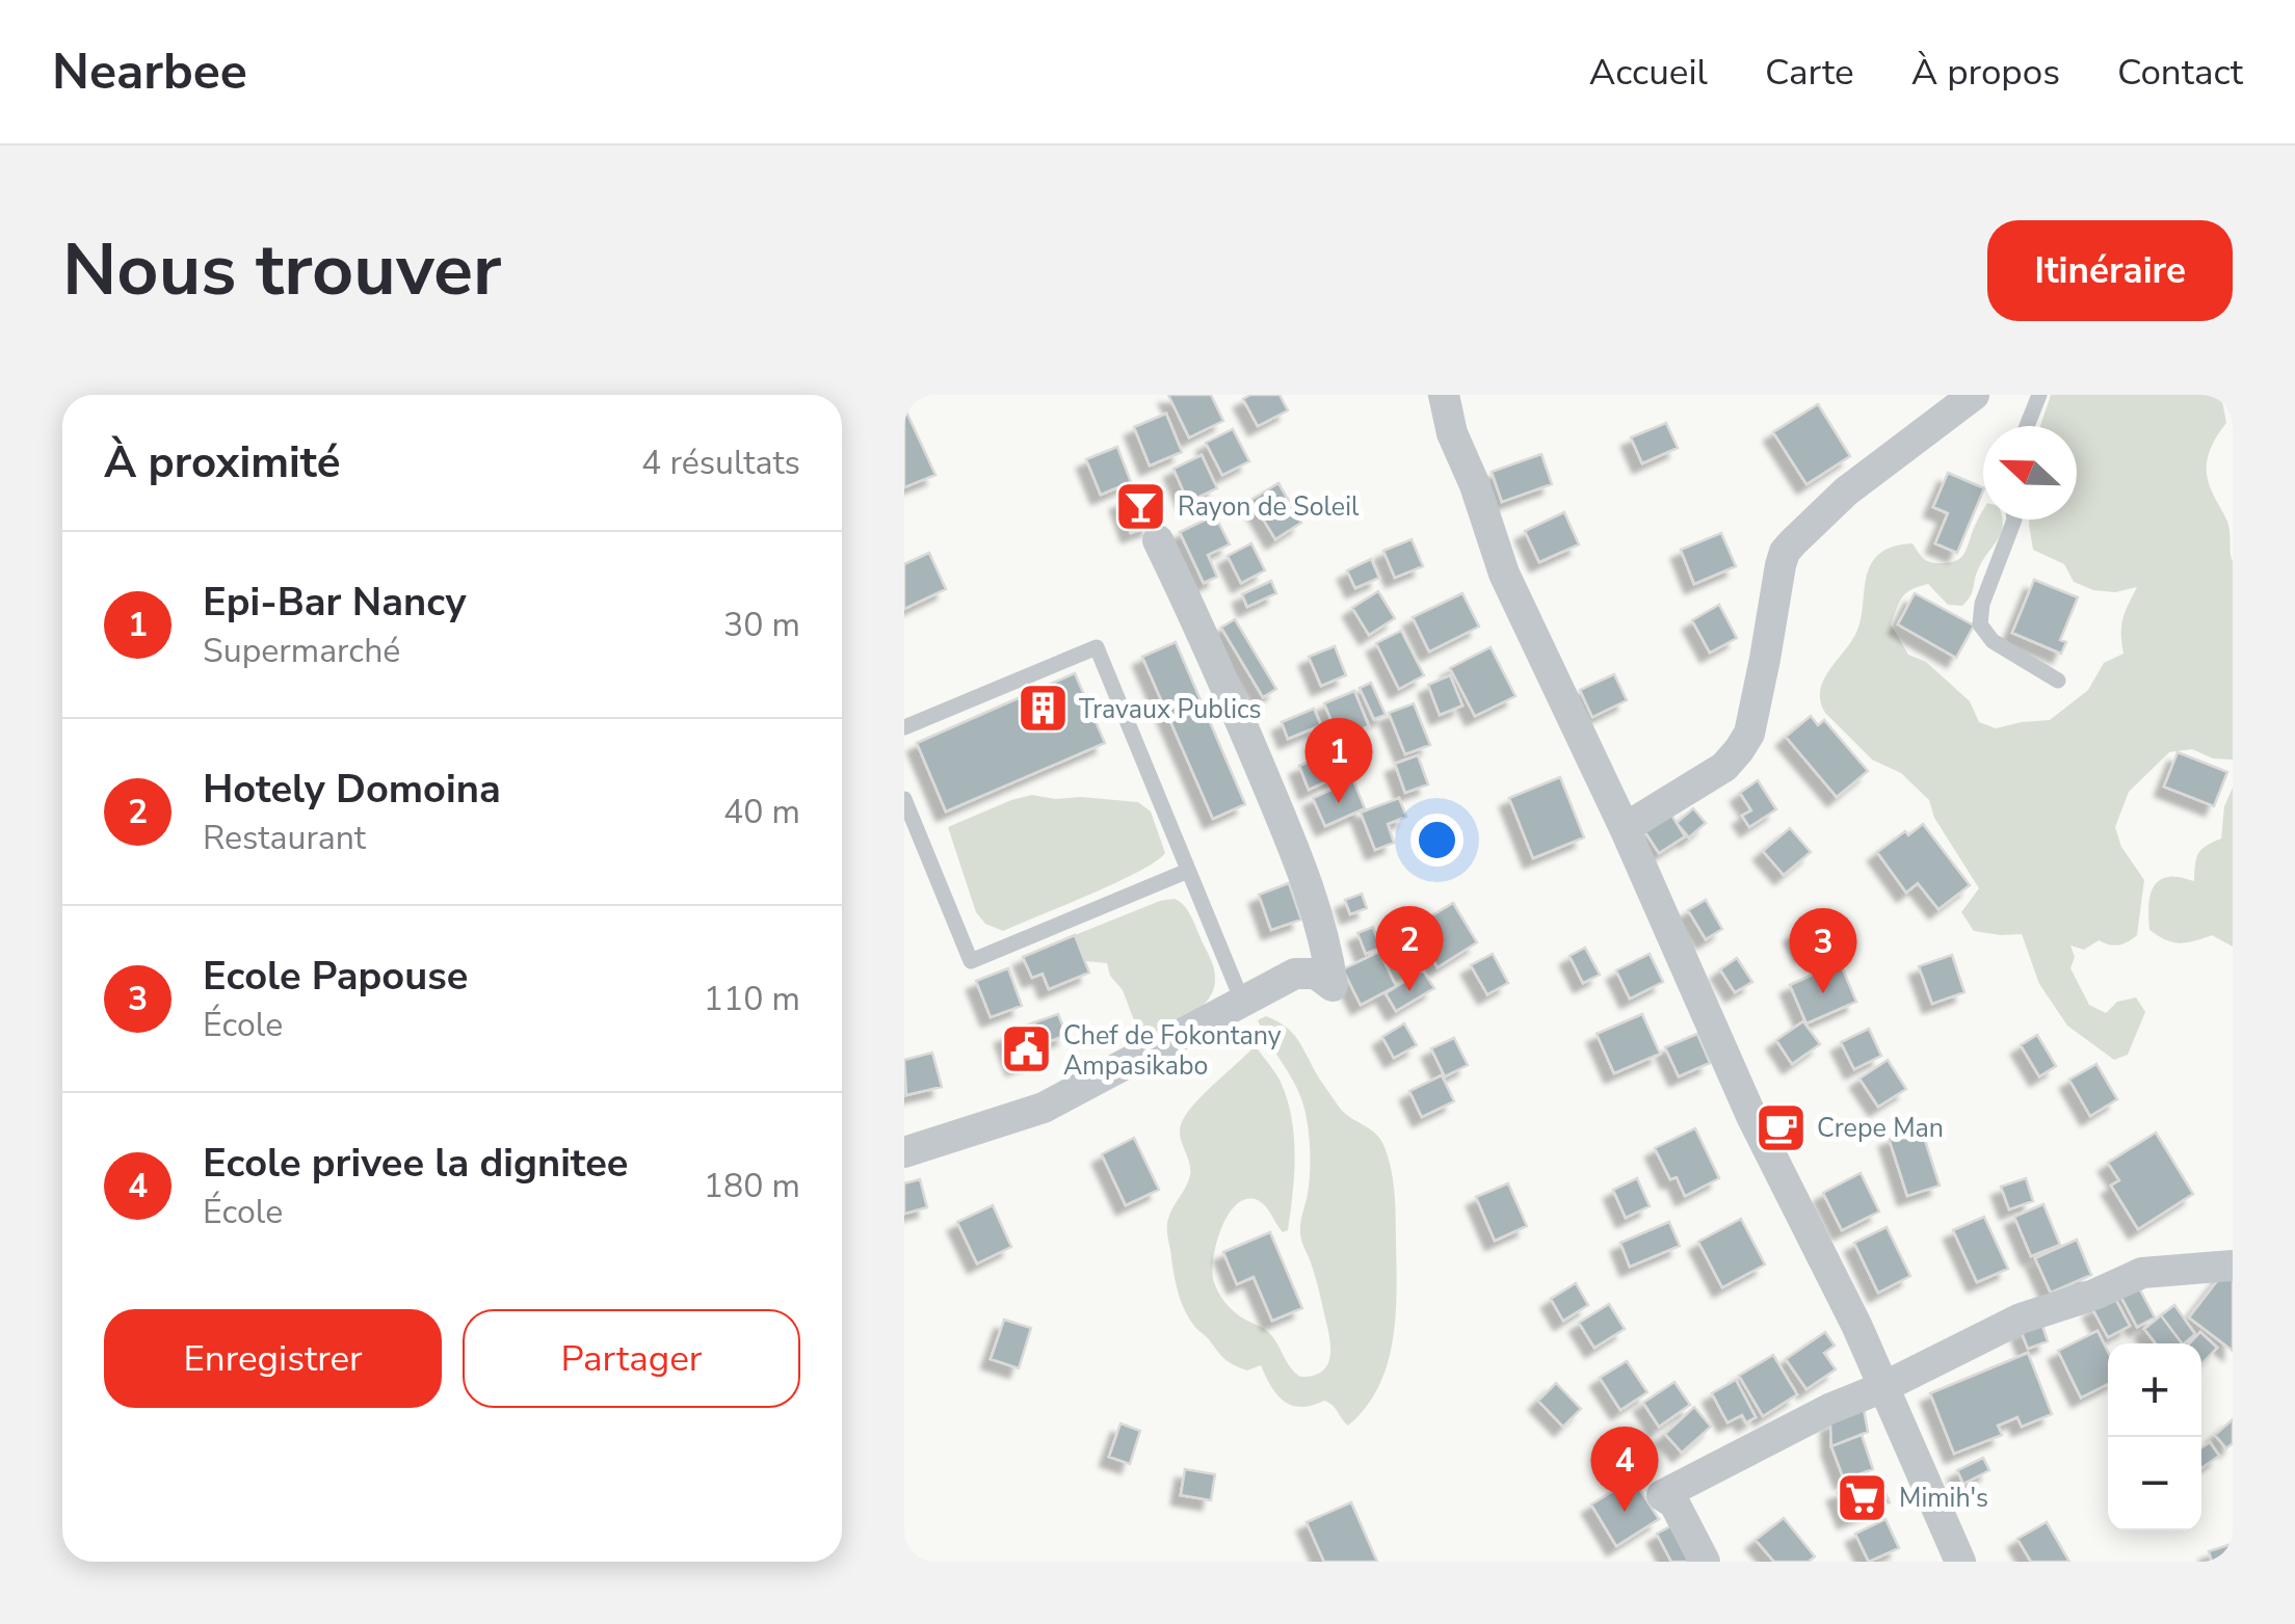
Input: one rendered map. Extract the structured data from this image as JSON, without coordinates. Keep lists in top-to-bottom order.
{
  "places": {
    "bar": ["Rayon de Soleil"],
    "building": ["Travaux Publics"],
    "public building": ["Chef de Fokontany Ampasikabo"],
    "cafe": ["Crepe Man"],
    "supermarket": ["Mimih's"]
  },
  "north": "left",
  "page": {
    "header": "Nearbee",
    "nav": [
      "Accueil",
      "Carte",
      "À propos",
      "Contact"
    ],
    "title": "Nous trouver",
    "buttons": [
      "Itinéraire",
      ["Enregistrer", "Partager"]
    ],
    "heading": ["À proximité", "4 résultats"],
    "list": [
      {
        "mark": "1",
        "name": "Epi-Bar Nancy",
        "note": "Supermarché",
        "value": "30 m"
      },
      {
        "mark": "2",
        "name": "Hotely Domoina",
        "note": "Restaurant",
        "value": "40 m"
      },
      {
        "mark": "3",
        "name": "Ecole Papouse",
        "note": "École",
        "value": "110 m"
      },
      {
        "mark": "4",
        "name": "Ecole privee la dignitee",
        "note": "École",
        "value": "180 m"
      }
    ],
    "pins": [
      "1",
      "2",
      "3",
      "4"
    ],
    "map_buttons": ["+", "−"]
  }
}
